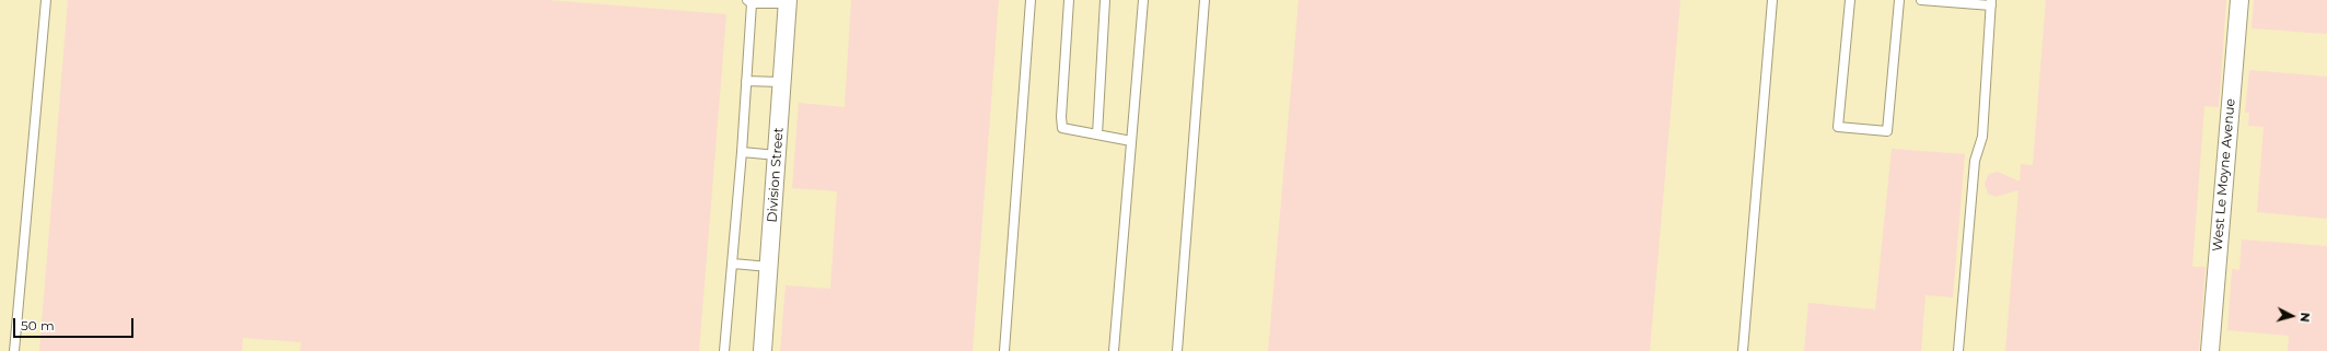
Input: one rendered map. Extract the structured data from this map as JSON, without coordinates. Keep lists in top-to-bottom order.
{
  "streets": {
    "street": ["Division Street", "West Le Moyne Avenue"]
  },
  "scale_bar": "50 m",
  "north": "right"
}
